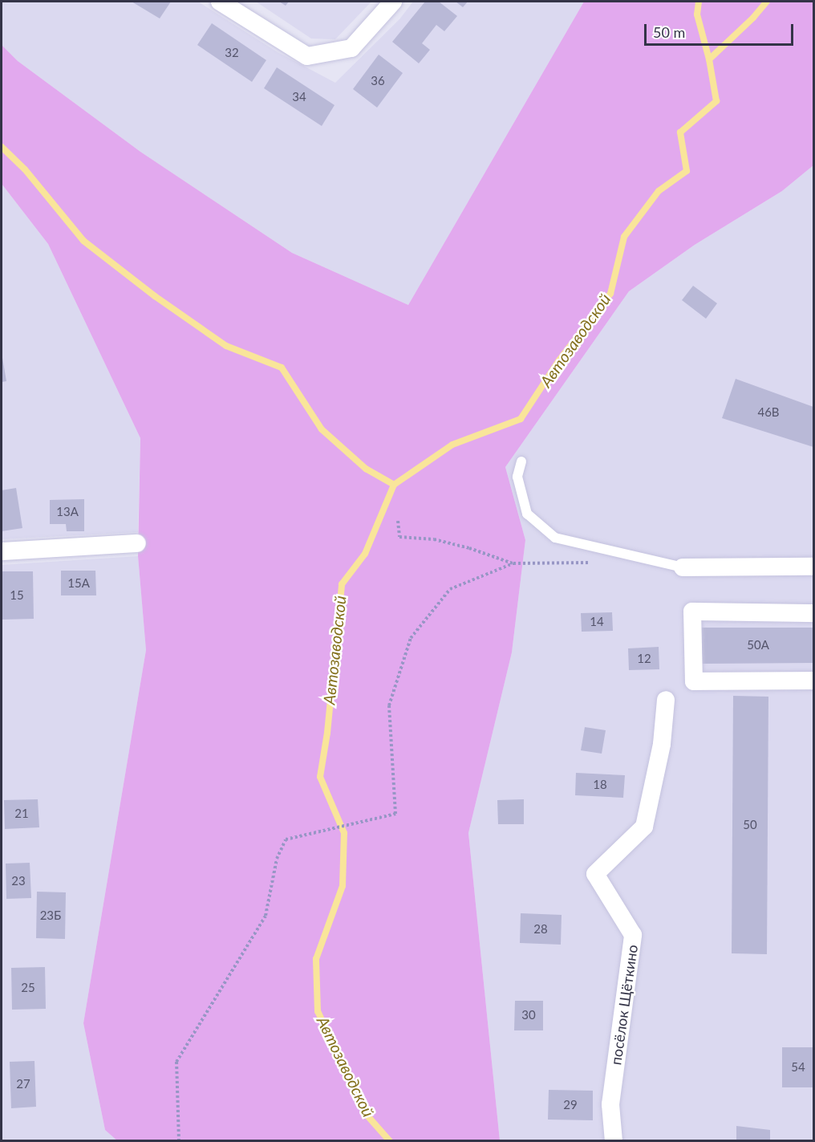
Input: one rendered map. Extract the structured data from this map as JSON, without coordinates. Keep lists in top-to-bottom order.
{
  "streets": {
    "street": ["посёлок Щёткино"]
  },
  "water": ["Автозаводской"],
  "house_numbers": [
    "32",
    "36",
    "34",
    "46В",
    "13А",
    "15А",
    "15",
    "14",
    "50А",
    "12",
    "18",
    "21",
    "50",
    "23",
    "23Б",
    "28",
    "25",
    "30",
    "54",
    "27",
    "29"
  ],
  "scale_bar": "50 m"
}
